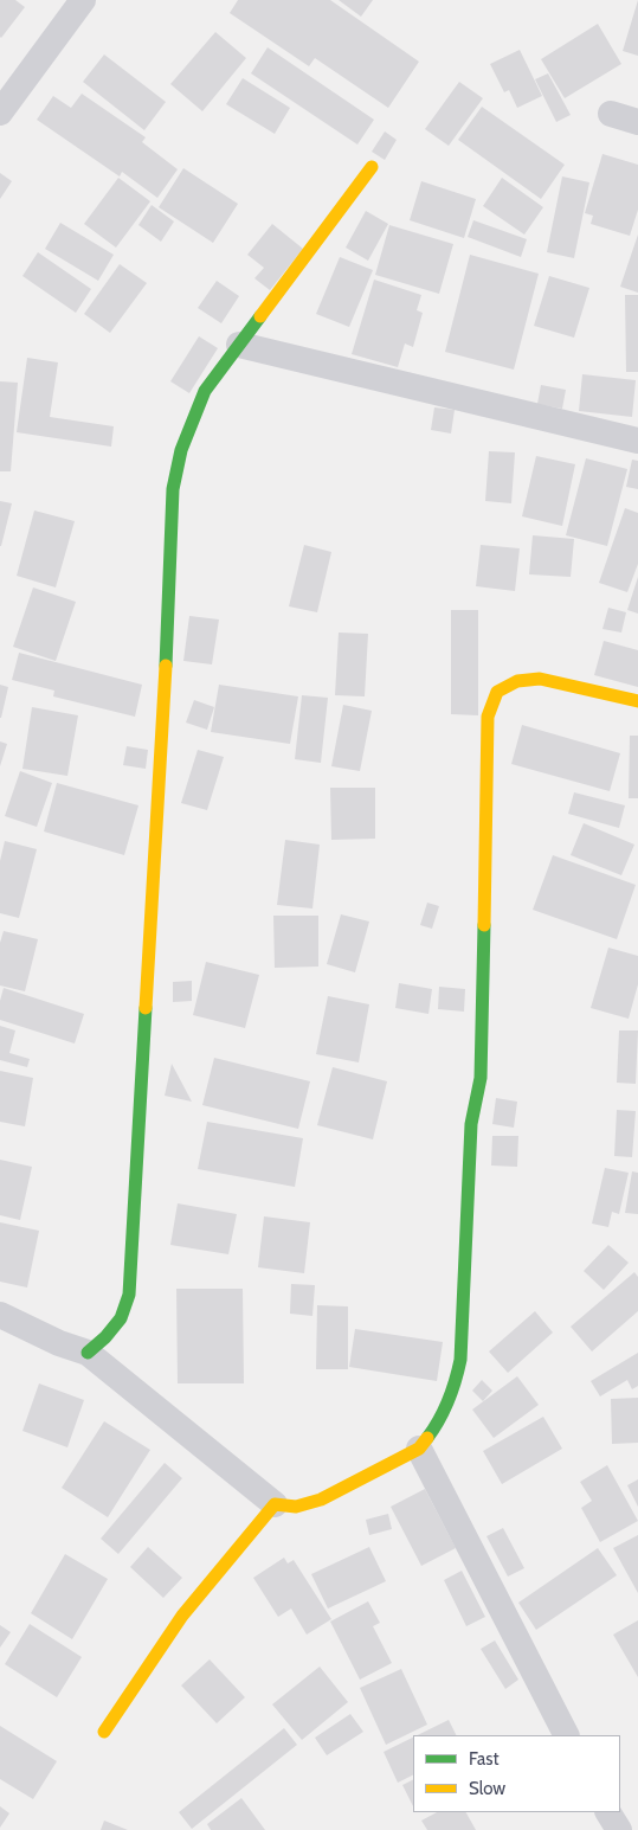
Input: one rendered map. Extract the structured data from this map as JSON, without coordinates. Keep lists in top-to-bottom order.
{
  "legend": ["Fast", "Slow"]
}
